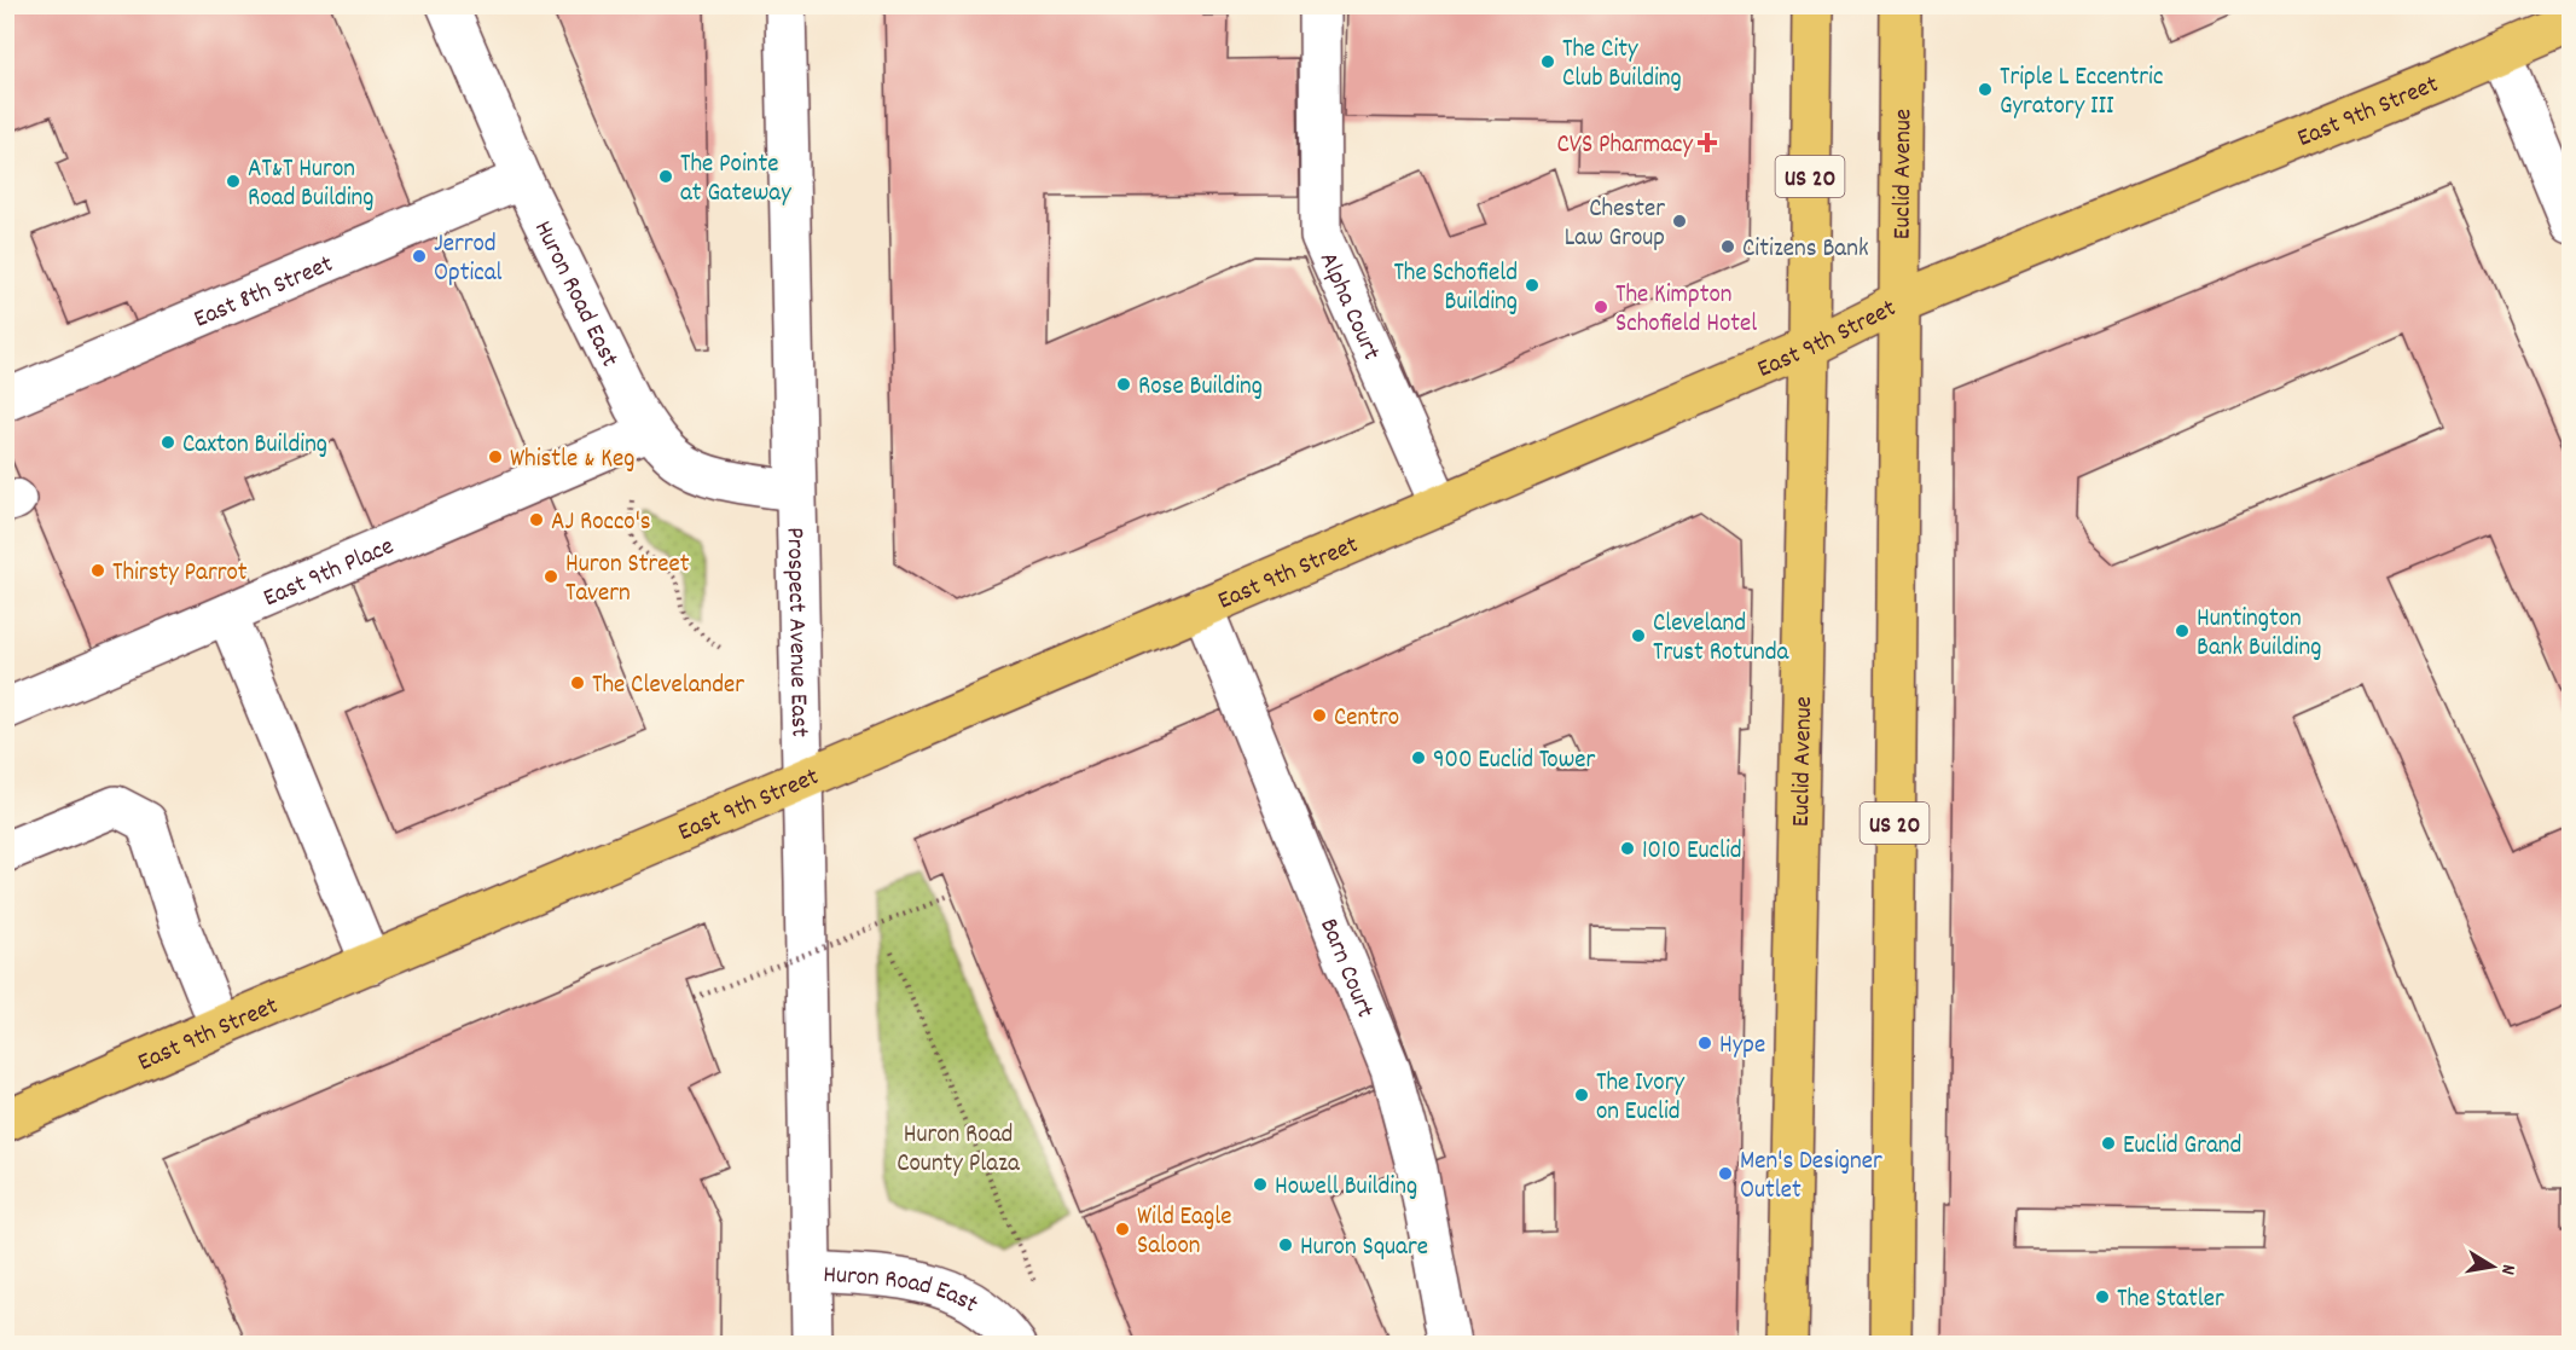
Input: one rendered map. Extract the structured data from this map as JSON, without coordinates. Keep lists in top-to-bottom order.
{
  "streets": {
    "main road": ["East 9th Street", "Euclid Avenue", "US 20"],
    "street": [
      "East 8th Street",
      "Huron Road East",
      "Alpha Court",
      "East 9th Place",
      "Prospect Avenue East",
      "Barn Court"
    ]
  },
  "crossings": [
    ["East 9th Street", "Euclid Avenue"],
    ["East 9th Street", "Alpha Court"],
    ["East 9th Street", "Prospect Avenue East"],
    ["East 9th Street", "Barn Court"],
    ["East 8th Street", "Huron Road East"],
    ["Huron Road East", "East 9th Place"],
    ["Huron Road East", "Prospect Avenue East"]
  ],
  "parks": ["Huron Road County Plaza"],
  "places": {
    "other": [
      "The City Club Building",
      "Triple L Eccentric Gyratory III",
      "The Pointe at Gateway",
      "AT&T Huron Road Building",
      "Chester Law Group",
      "Citizens Bank",
      "Jerrod Optical",
      "The Schofield Building",
      "The Kimpton Schofield Hotel",
      "Rose Building",
      "Caxton Building",
      "Whistle & Keg",
      "AJ Rocco's",
      "Thirsty Parrot",
      "Huron Street Tavern",
      "Huntington Bank Building",
      "Cleveland Trust Rotunda",
      "The Clevelander",
      "Centro",
      "900 Euclid Tower",
      "1010 Euclid",
      "Hype",
      "The Ivory on Euclid",
      "Euclid Grand",
      "Men's Designer Outlet",
      "Howell Building",
      "Wild Eagle Saloon",
      "Huron Square",
      "The Statler"
    ],
    "health": ["CVS Pharmacy"]
  },
  "north": "right"
}
